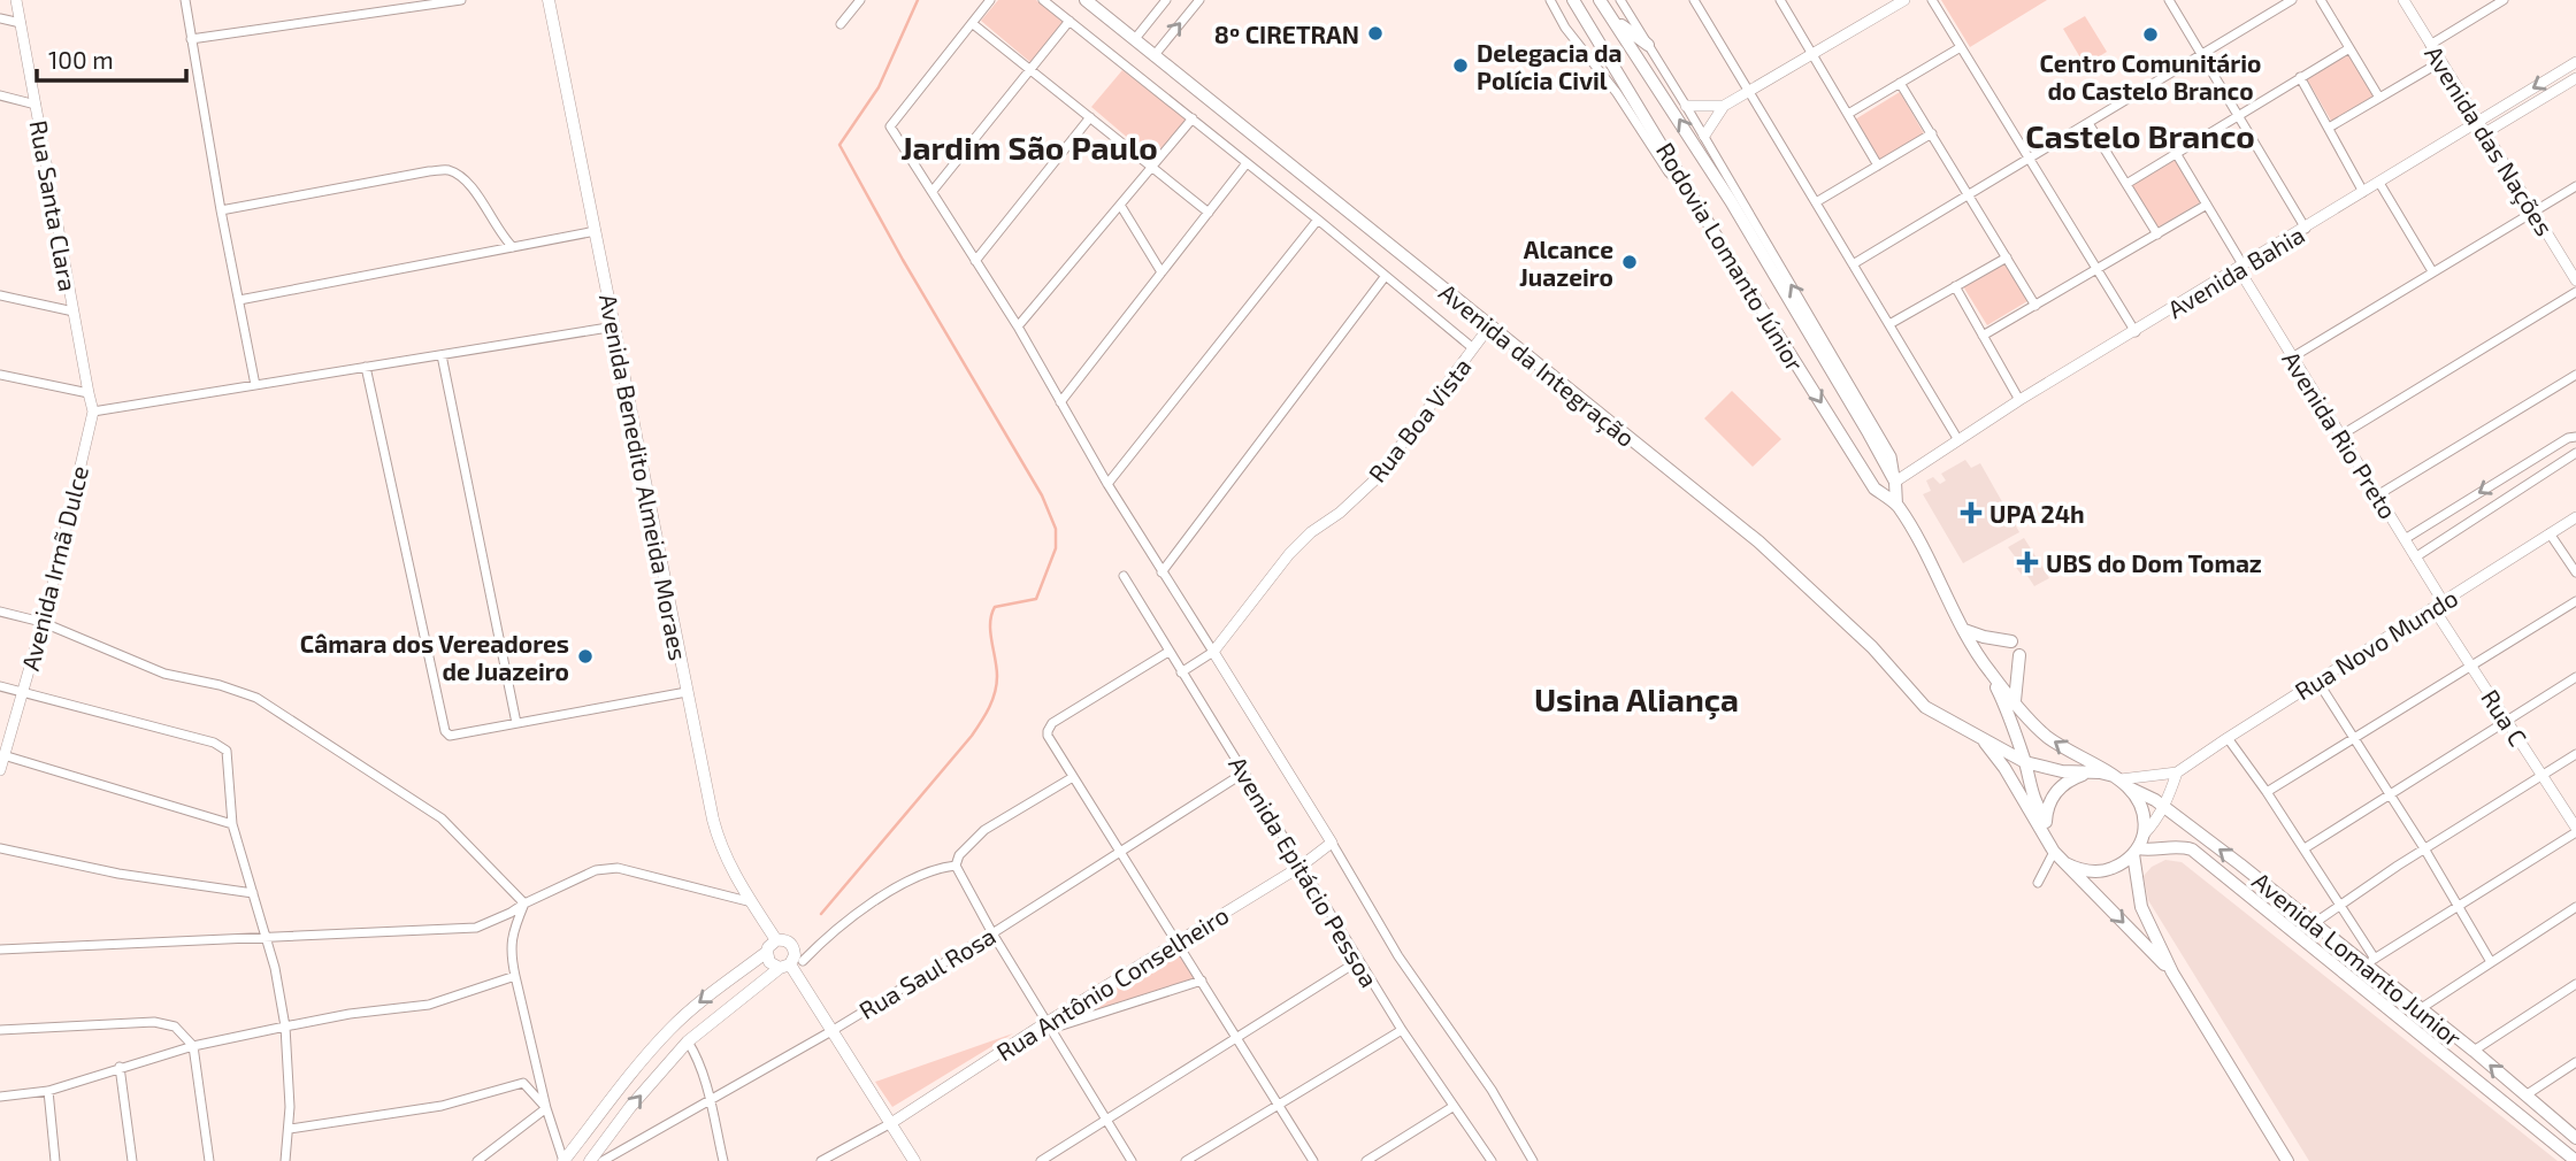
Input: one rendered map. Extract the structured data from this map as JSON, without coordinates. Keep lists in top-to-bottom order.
{
  "streets": {
    "main road": [
      "Rodovia Lomanto Júnior",
      "Avenida da Integração",
      "Avenida Benedito Almeida Moraes",
      "Avenida Lomanto Junior"
    ],
    "street": [
      "Avenida das Nações",
      "Rua Santa Clara",
      "Avenida Bahia",
      "Rua Boa Vista",
      "Avenida Rio Preto",
      "Avenida Irmã Dulce",
      "Rua Novo Mundo",
      "Rua C",
      "Avenida Epitácio Pessoa",
      "Rua Saul Rosa",
      "Rua Antônio Conselheiro"
    ]
  },
  "crossings": [
    ["Avenida das Nações", "Avenida Bahia"],
    ["Rua Santa Clara", "Avenida Irmã Dulce"],
    ["Rodovia Lomanto Júnior", "Avenida Bahia"],
    ["Avenida Bahia", "Avenida Rio Preto"],
    ["Avenida da Integração", "Rua Boa Vista"],
    ["Avenida da Integração", "Avenida Lomanto Junior"],
    ["Avenida Rio Preto", "Rua Novo Mundo"],
    ["Avenida Rio Preto", "Rua C"],
    ["Rua Novo Mundo", "Rua C"],
    ["Avenida Epitácio Pessoa", "Rua Saul Rosa"],
    ["Avenida Epitácio Pessoa", "Rua Antônio Conselheiro"]
  ],
  "districts": ["Castelo Branco", "Jardim São Paulo", "Usina Aliança"],
  "places": {
    "other": [
      "8º CIRETRAN",
      "Centro Comunitário do Castelo Branco",
      "Delegacia da Polícia Civil",
      "Alcance Juazeiro",
      "Câmara dos Vereadores de Juazeiro"
    ],
    "health": ["UPA 24h", "UBS do Dom Tomaz"]
  },
  "scale_bar": "100 m"
}
